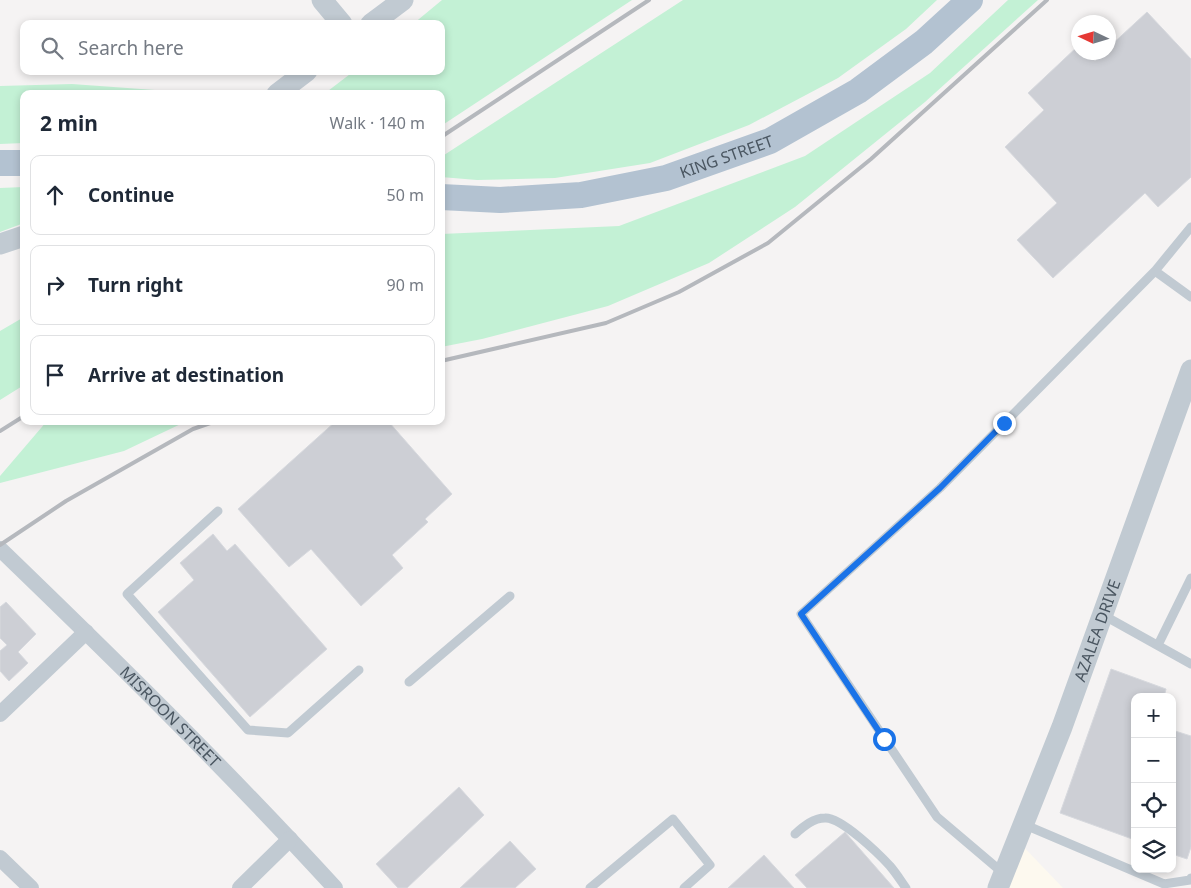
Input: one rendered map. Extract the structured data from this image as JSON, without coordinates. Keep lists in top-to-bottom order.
{
  "streets": {
    "main road": ["KING STREET"],
    "street": ["AZALEA DRIVE", "MISROON STREET"]
  },
  "north": "left",
  "page": {
    "search": "Search here",
    "heading": ["2 min", "Walk · 140 m"],
    "list": [
      ["Continue", "50 m"],
      ["Turn right", "90 m"],
      "Arrive at destination"
    ],
    "map_buttons": ["+", "−"]
  }
}
